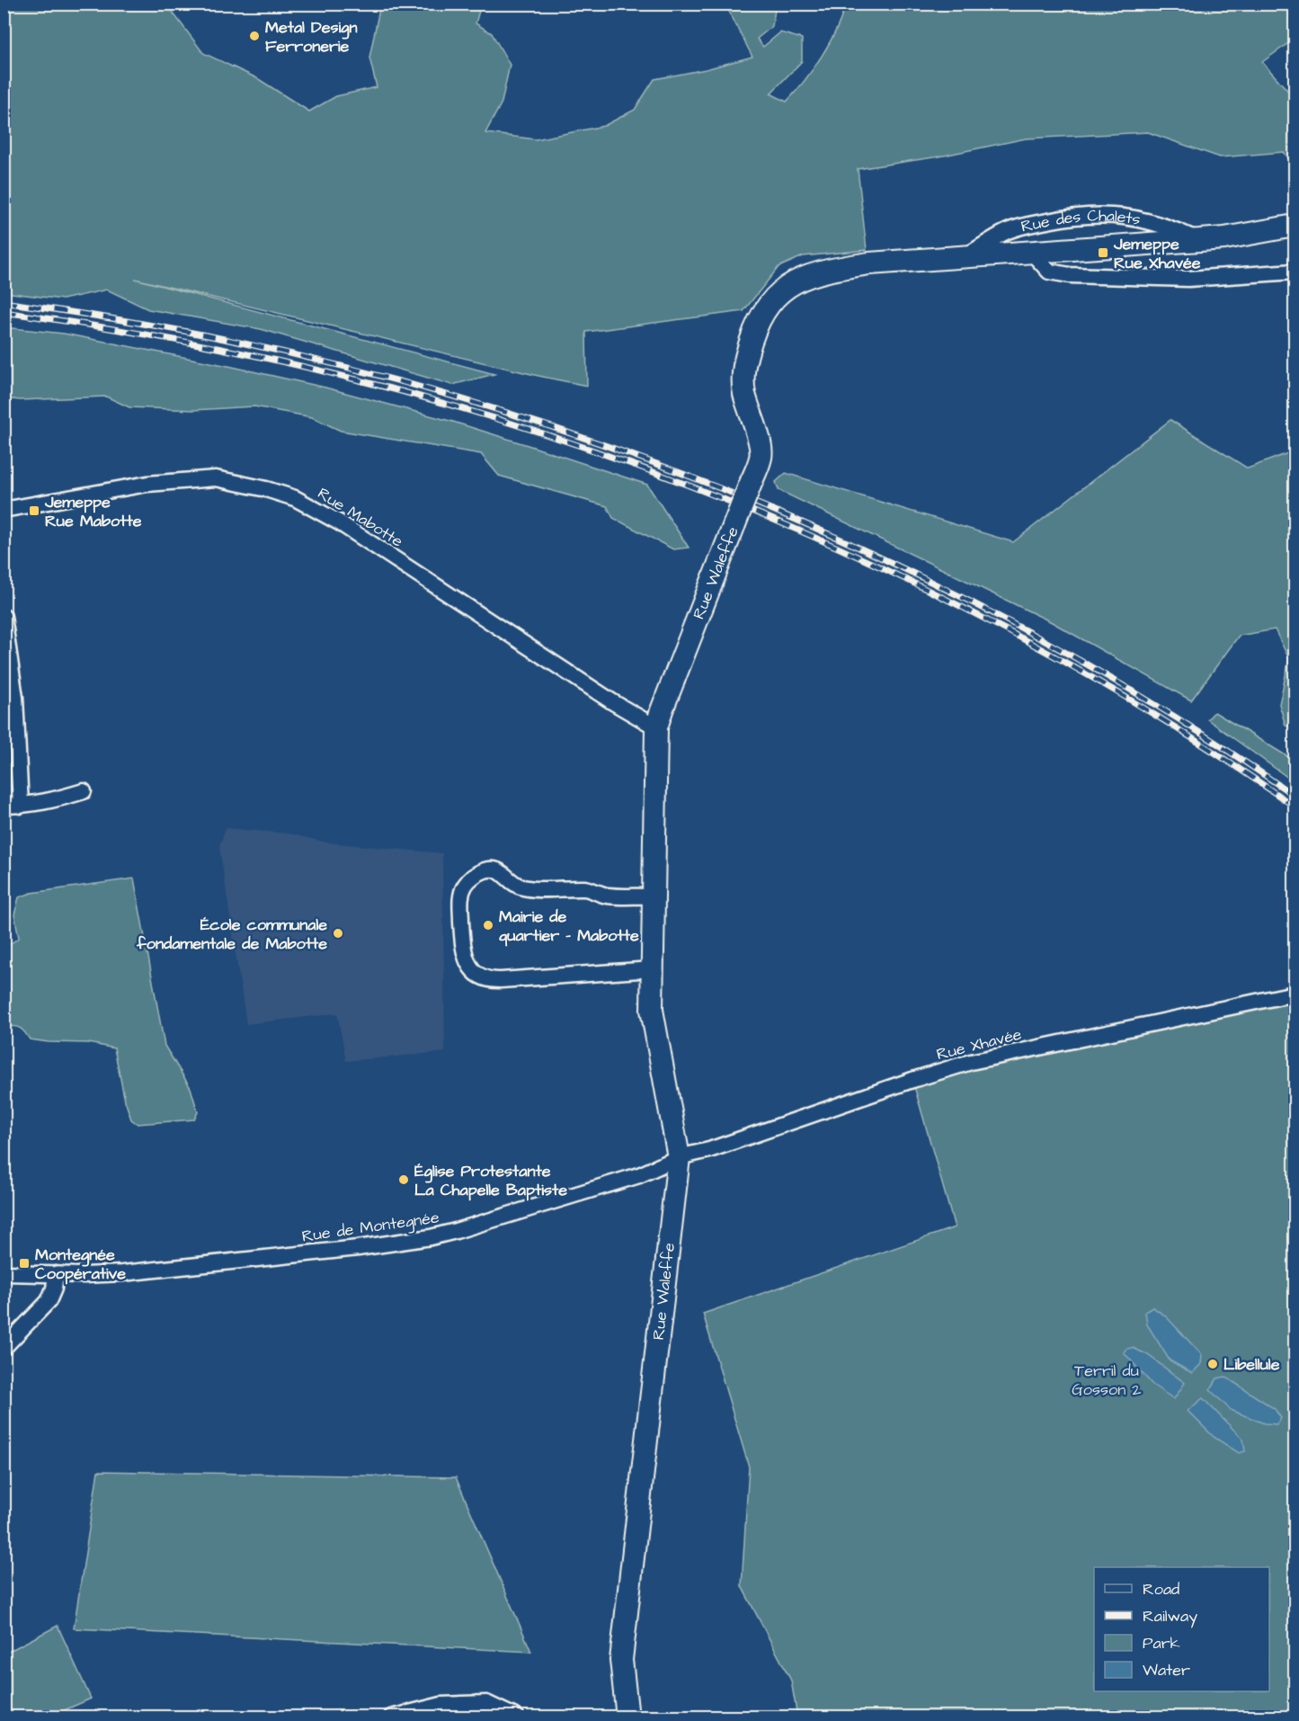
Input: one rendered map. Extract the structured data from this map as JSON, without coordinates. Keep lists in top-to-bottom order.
{
  "streets": {
    "street": [
      "Rue des Chalets",
      "Rue Mabotte",
      "Rue Waleffe",
      "Rue Xhavée",
      "Rue de Montegnée"
    ]
  },
  "crossings": [
    ["Rue des Chalets", "Rue Waleffe"],
    ["Rue Mabotte", "Rue Waleffe"],
    ["Rue Waleffe", "Rue Xhavée"],
    ["Rue Waleffe", "Rue de Montegnée"],
    ["Rue Xhavée", "Rue de Montegnée"]
  ],
  "parks": ["Terril du Gosson 2"],
  "places": {
    "other": [
      "Metal Design Ferronerie",
      "Mairie de quartier - Mabotte",
      "École communale fondamentale de Mabotte",
      "Église Protestante La Chapelle Baptiste",
      "Libellule"
    ],
    "transit": ["Jemeppe Rue Xhavée", "Jemeppe Rue Mabotte", "Montegnée Coopérative"]
  },
  "legend": [
    "Road",
    "Railway",
    "Park",
    "Water"
  ]
}
